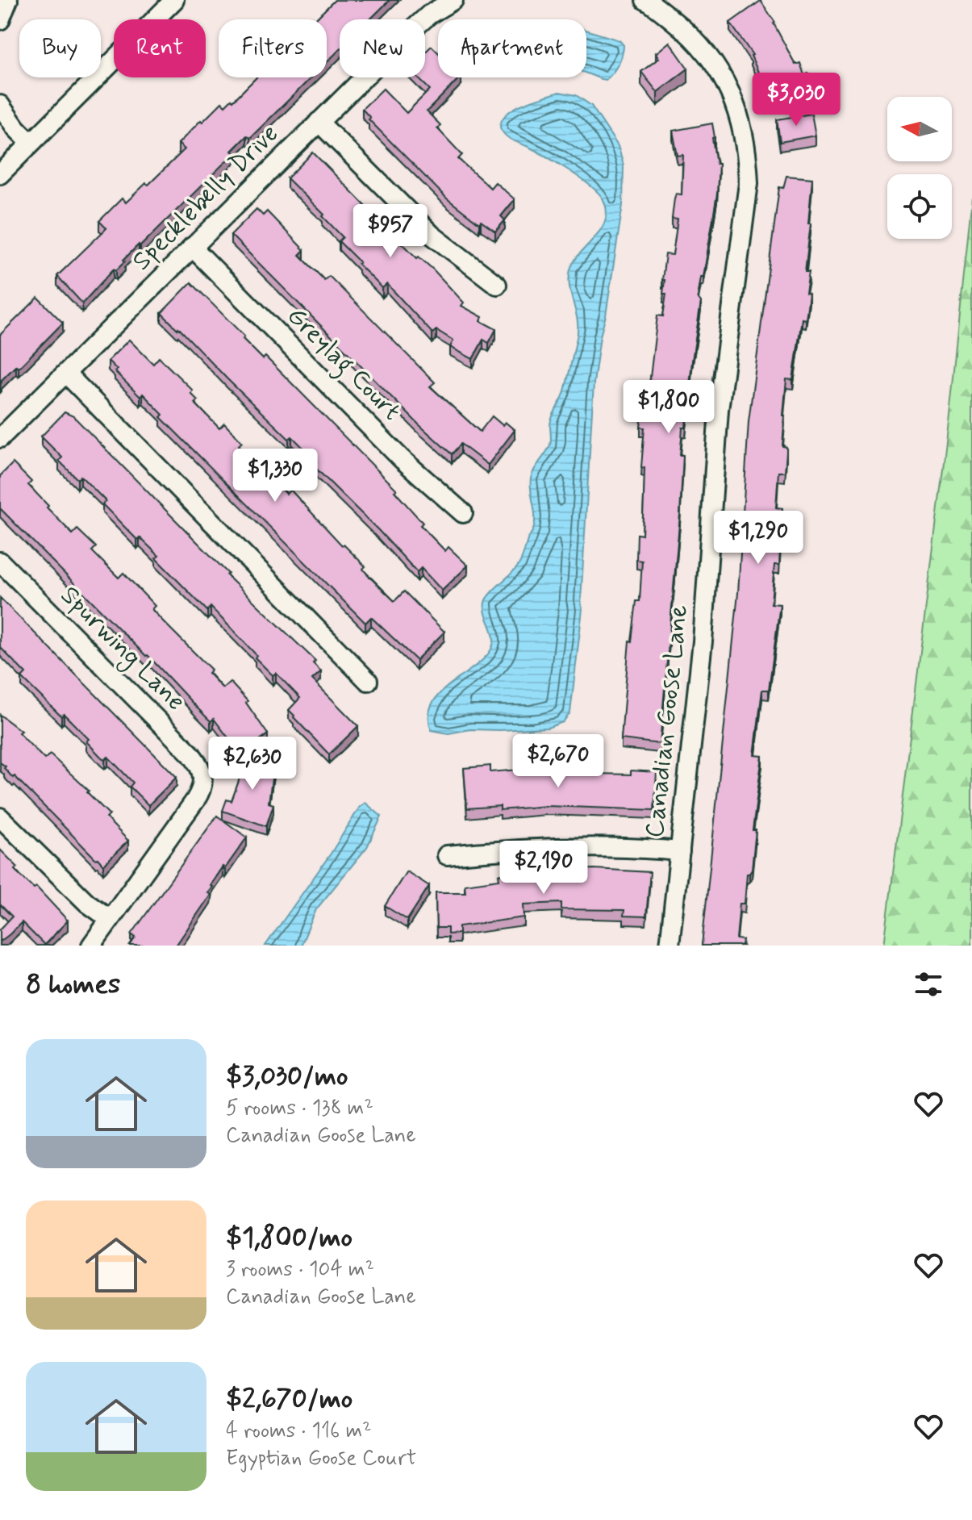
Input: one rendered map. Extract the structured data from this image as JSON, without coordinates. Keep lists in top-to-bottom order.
{
  "streets": {
    "street": [
      "Specklebelly Drive",
      "Greylag Court",
      "Spurwing Lane",
      "Canadian Goose Lane"
    ]
  },
  "crossings": [
    ["Specklebelly Drive", "Greylag Court"]
  ],
  "north": "left",
  "page": {
    "chip": [
      "Buy",
      "Rent",
      "Filters",
      "New",
      "Apartment"
    ],
    "price": [
      "$3,030",
      "$957",
      "$1,800",
      "$1,330",
      "$1,290",
      "$2,670",
      "$2,630",
      "$2,190"
    ],
    "heading": "8 homes",
    "list": [
      {
        "name": "$3,030/mo",
        "note": "5 rooms · 138 m² · Canadian Goose Lane"
      },
      {
        "name": "$1,800/mo",
        "note": "3 rooms · 104 m² · Canadian Goose Lane"
      },
      {
        "name": "$2,670/mo",
        "note": "4 rooms · 116 m² · Egyptian Goose Court"
      }
    ]
  }
}
